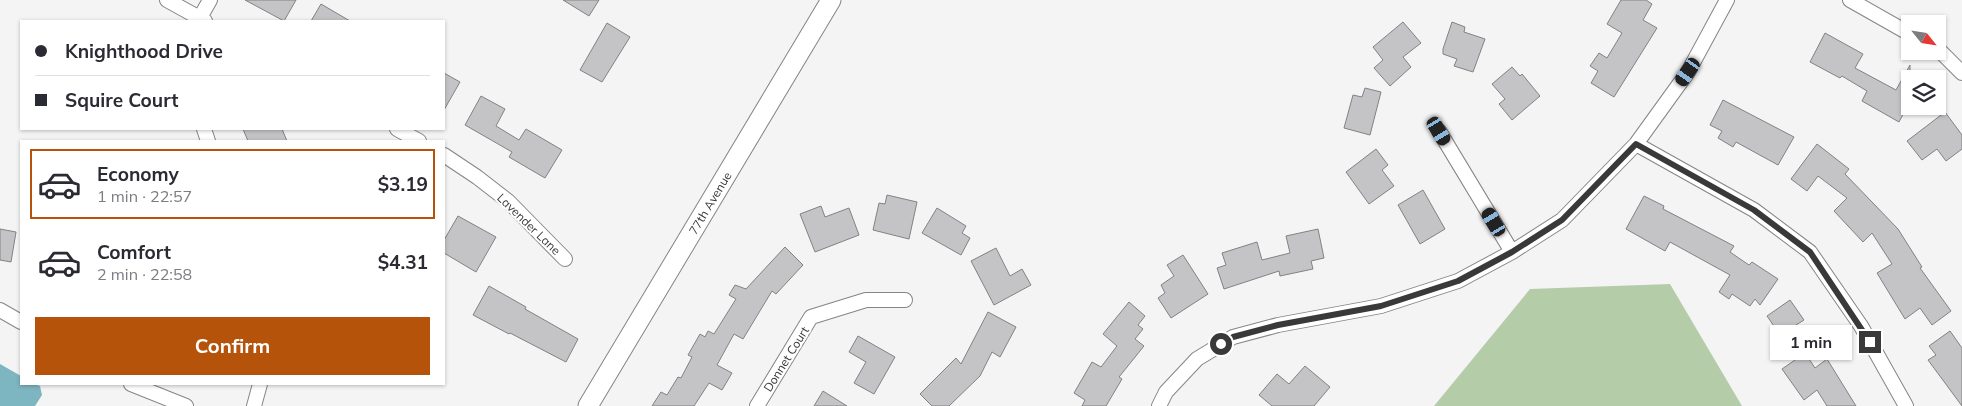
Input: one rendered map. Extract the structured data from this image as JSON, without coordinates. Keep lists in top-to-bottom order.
{
  "streets": {
    "street": ["77th Avenue", "Lavender Lane", "Donnet Court"]
  },
  "north": "bottom right",
  "page": {
    "banner": ["Knighthood Drive", "Squire Court"],
    "list": [
      {
        "name": "Economy",
        "note": "1 min · 22:57",
        "value": "$3.19"
      },
      {
        "name": "Comfort",
        "note": "2 min · 22:58",
        "value": "$4.31"
      }
    ],
    "buttons": "Confirm",
    "bubble": "1 min"
  }
}
